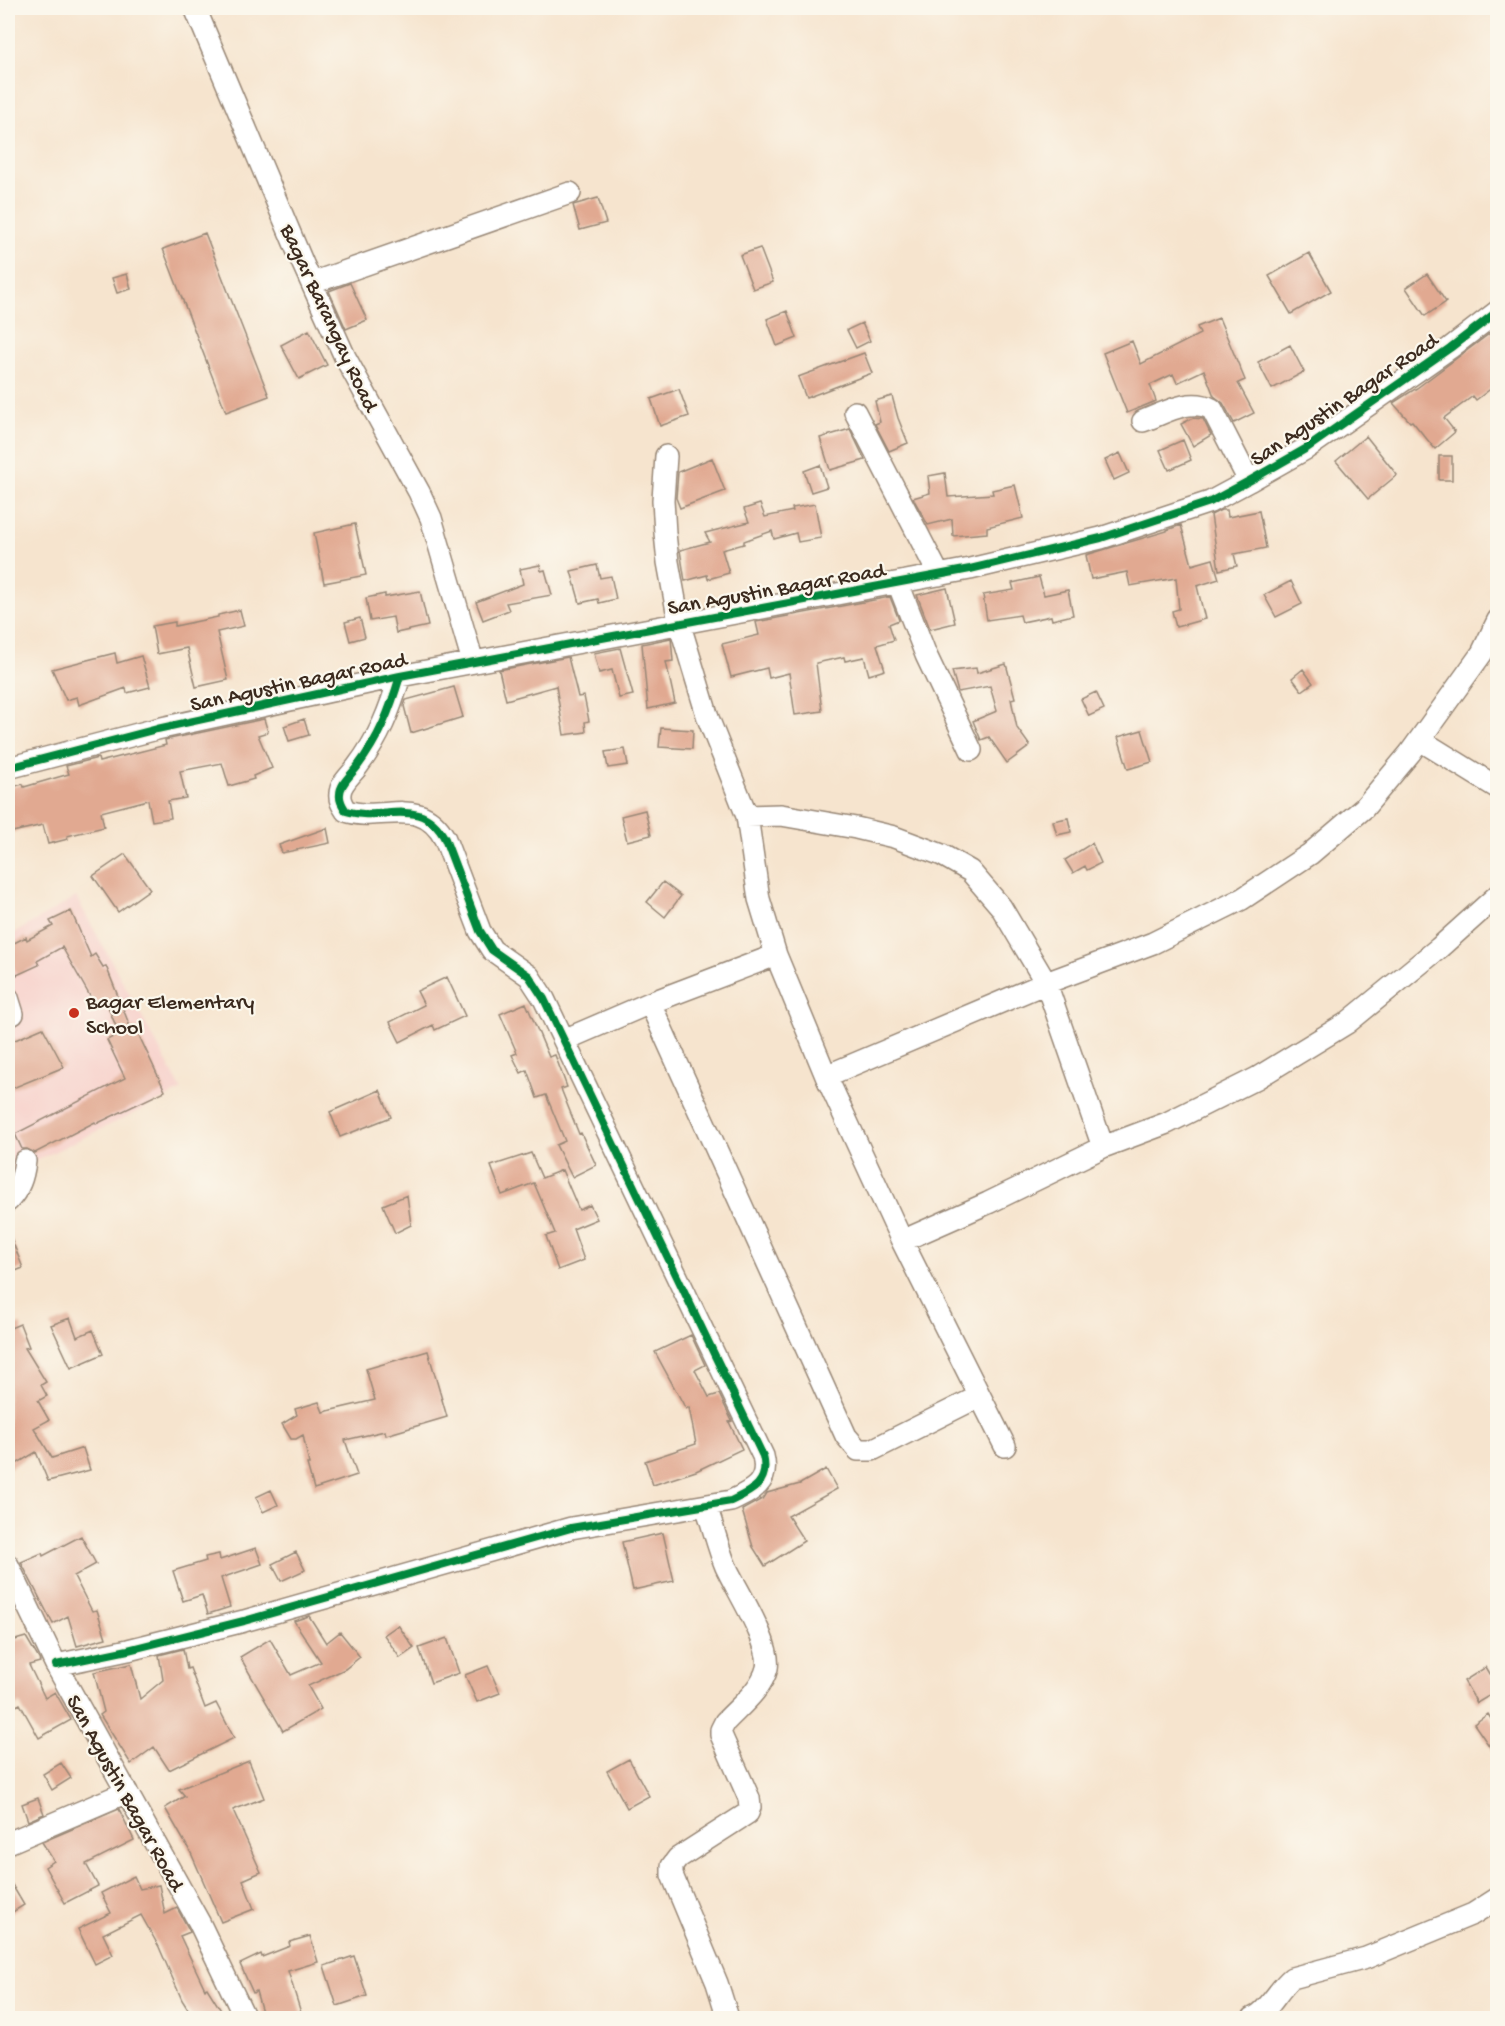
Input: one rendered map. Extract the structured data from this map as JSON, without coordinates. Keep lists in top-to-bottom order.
{
  "streets": {
    "street": ["Bagar Barangay Road", "San Agustin Bagar Road"]
  },
  "crossings": [
    ["Bagar Barangay Road", "San Agustin Bagar Road"]
  ],
  "places": ["Bagar Elementary School"]
}
